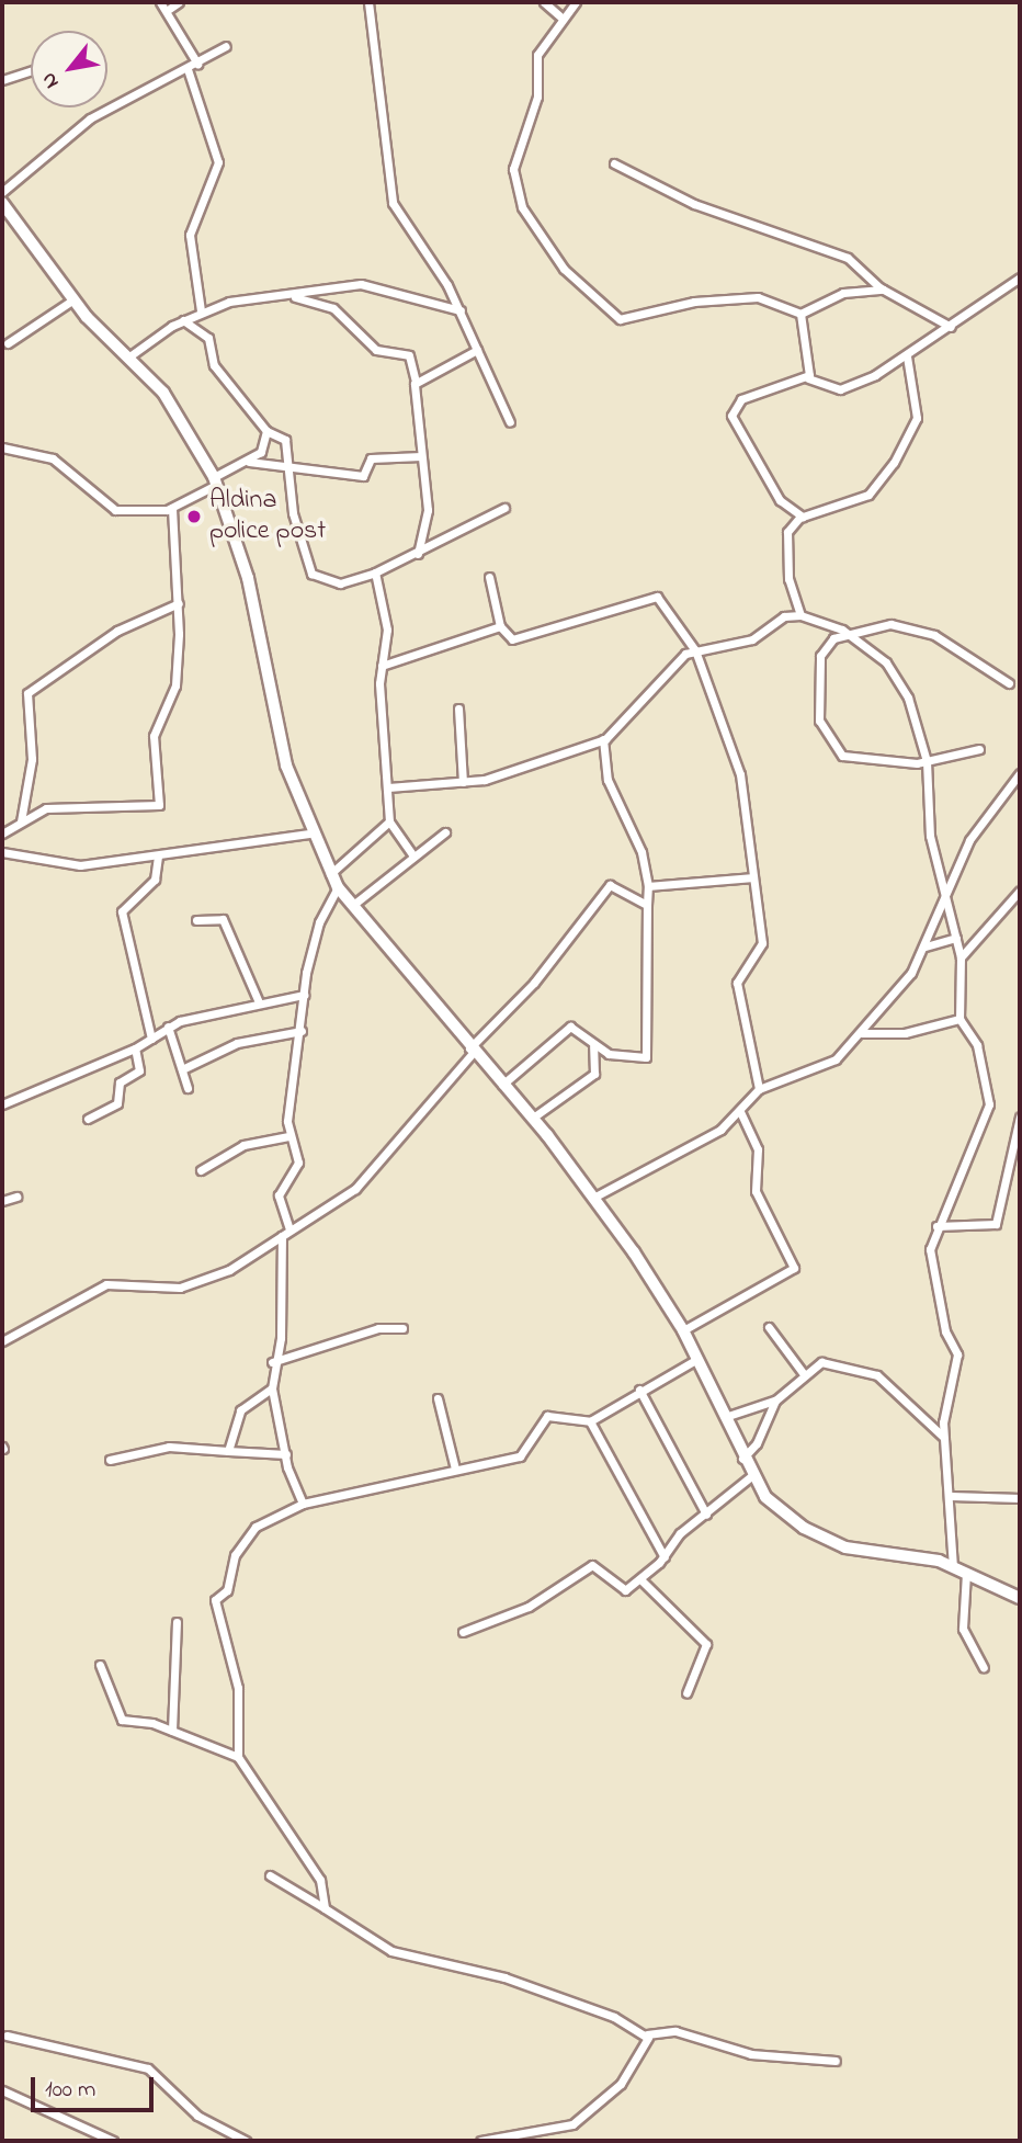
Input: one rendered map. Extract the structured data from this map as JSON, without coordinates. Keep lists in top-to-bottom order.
{
  "places": ["Aldina police post"],
  "scale_bar": "100 m",
  "north": "bottom left"
}
